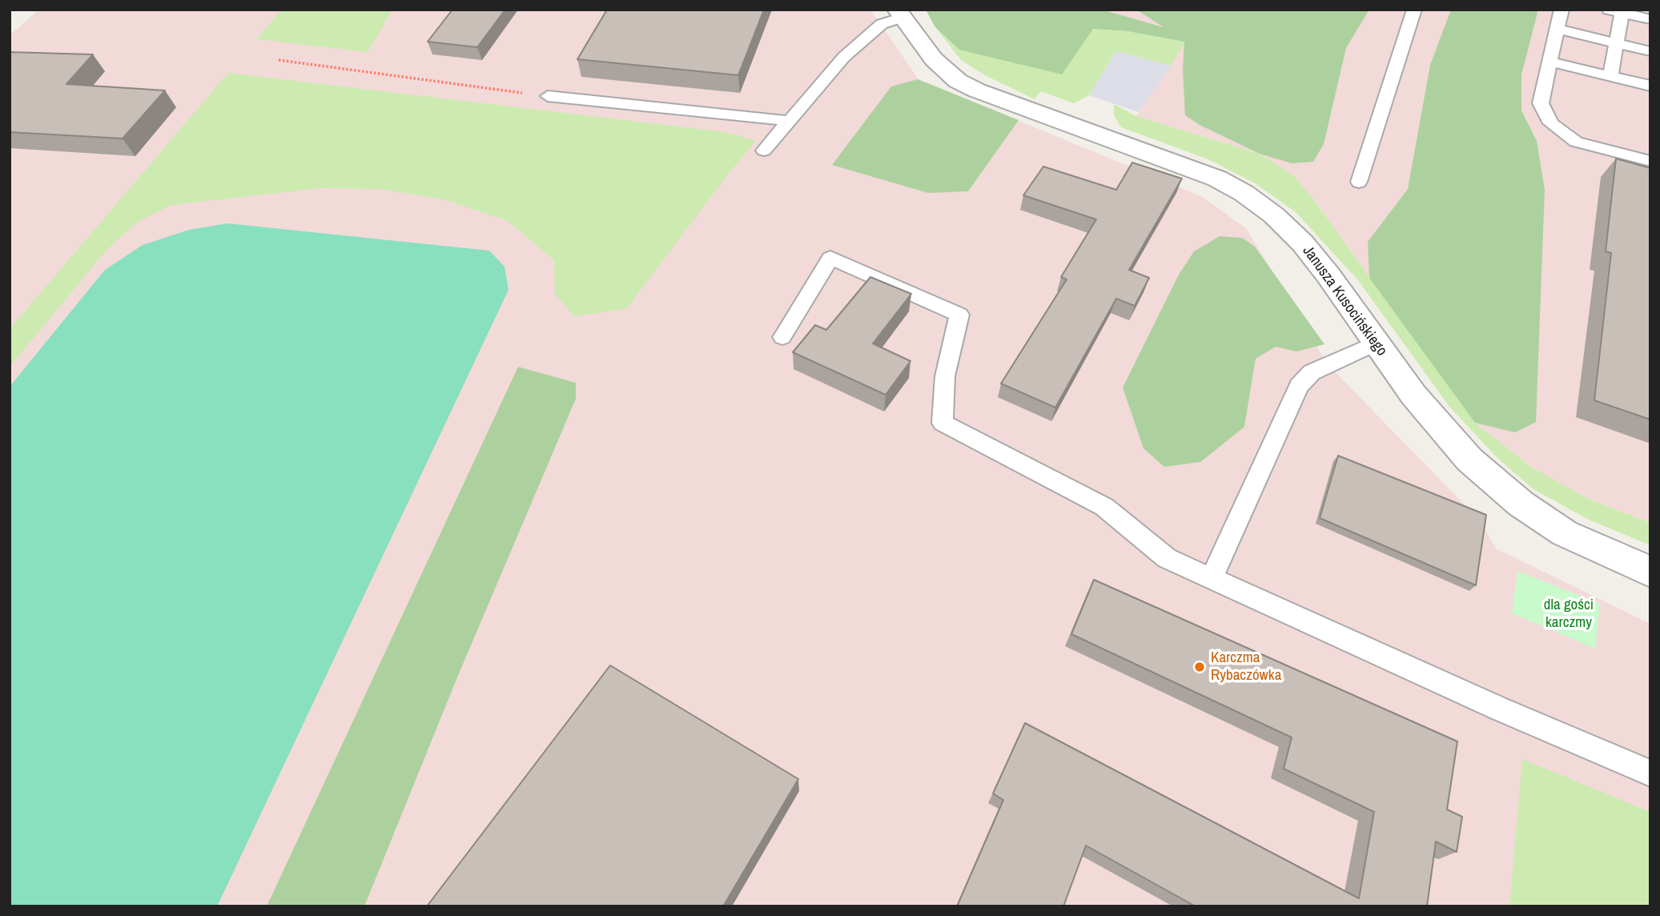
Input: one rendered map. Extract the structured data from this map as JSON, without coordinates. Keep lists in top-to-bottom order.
{
  "streets": {
    "street": ["Janusza Kusocińskiego"]
  },
  "parks": ["dla gości karczmy"],
  "places": ["Karczma Rybaczówka"]
}
